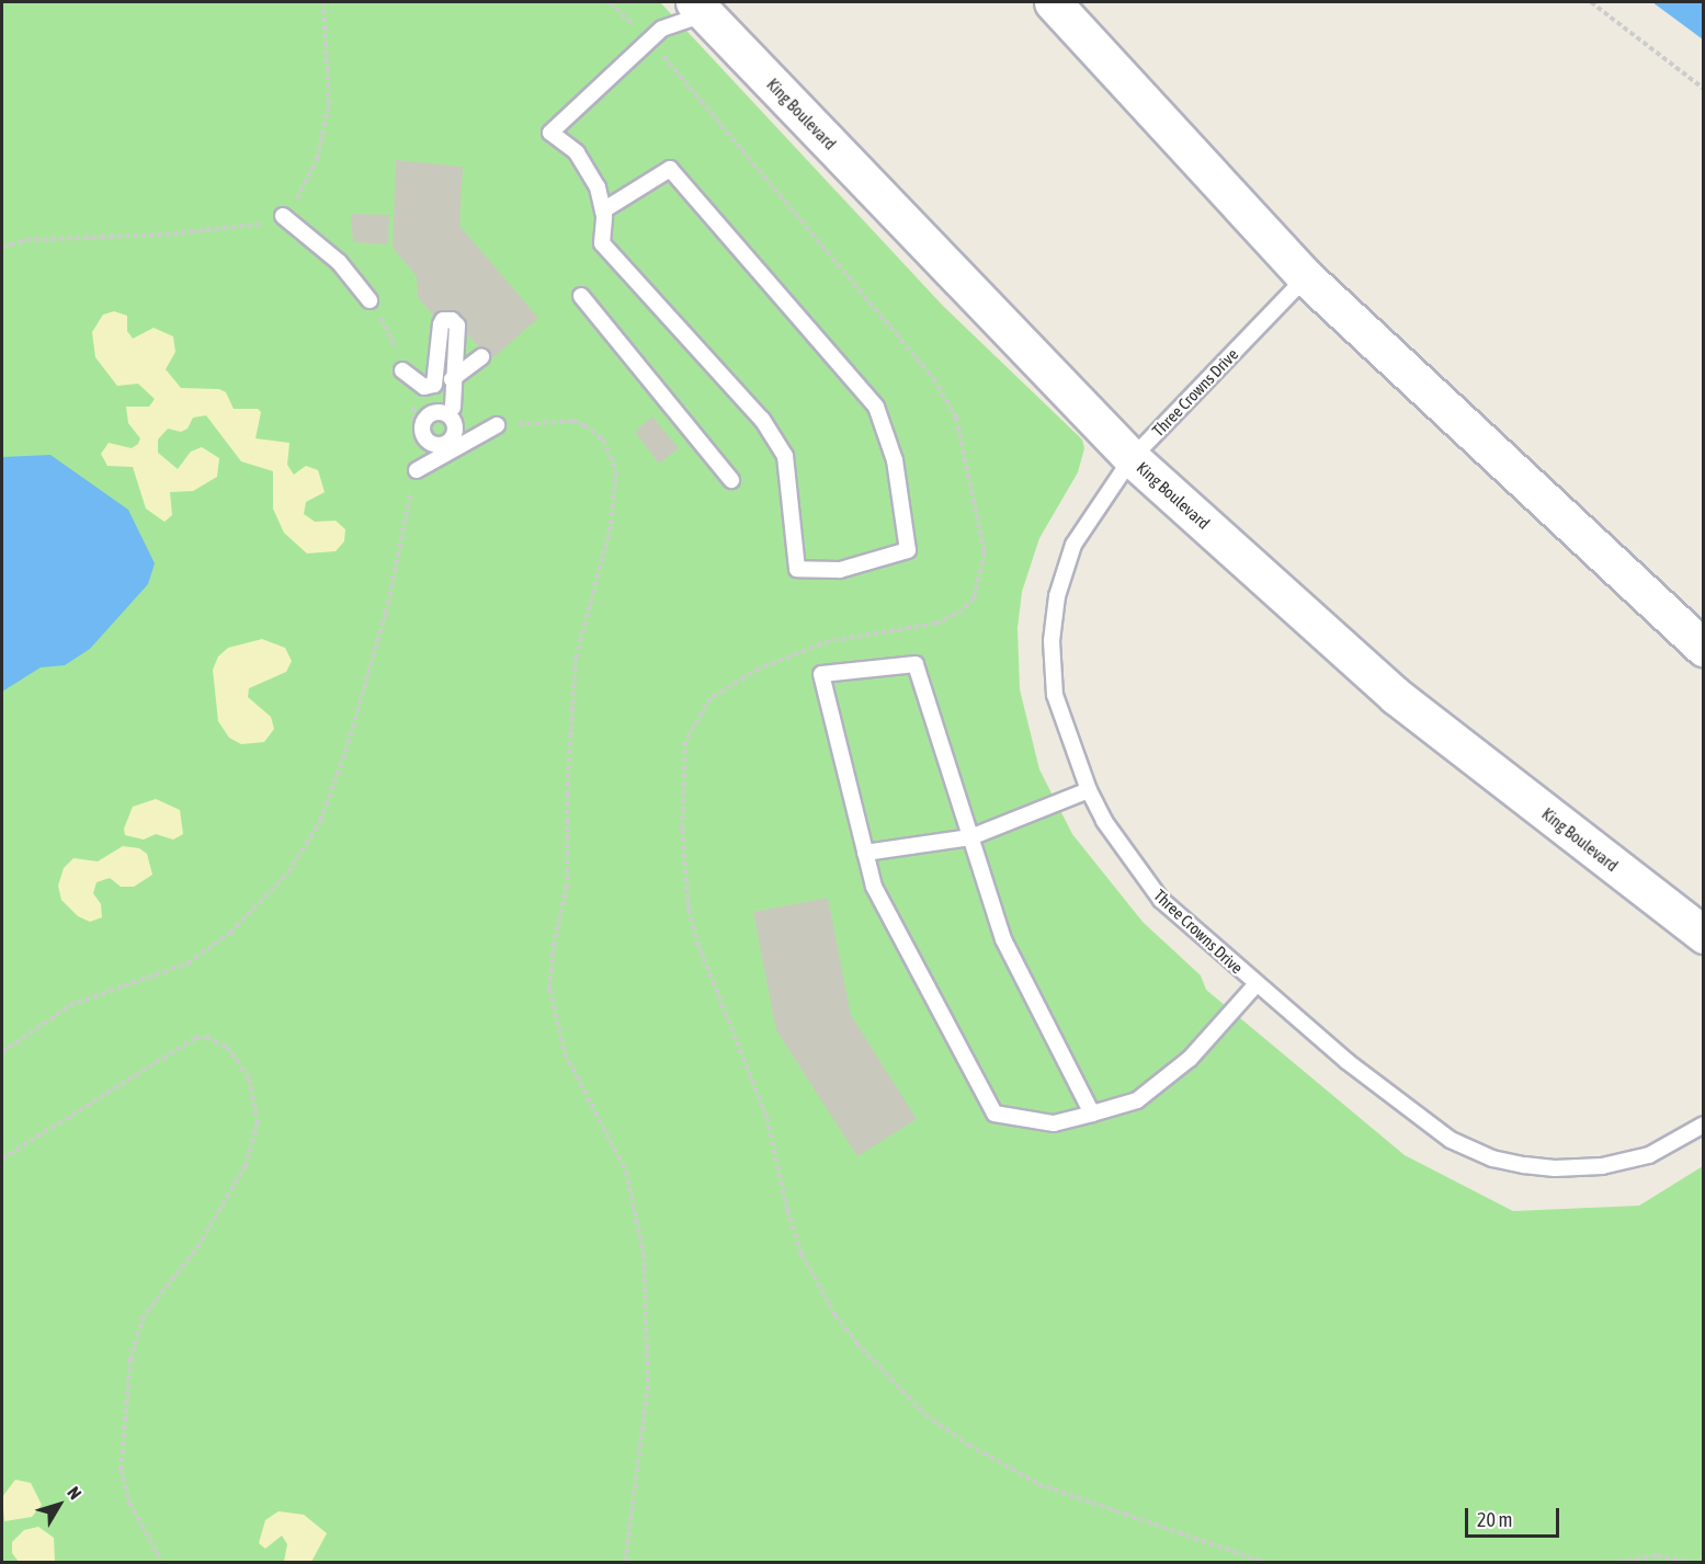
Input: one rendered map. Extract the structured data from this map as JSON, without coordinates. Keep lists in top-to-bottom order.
{
  "streets": {
    "street": ["King Boulevard"],
    "lane": ["Three Crowns Drive"]
  },
  "crossings": [
    ["King Boulevard", "Three Crowns Drive"]
  ],
  "scale_bar": "20 m",
  "north": "top right"
}
